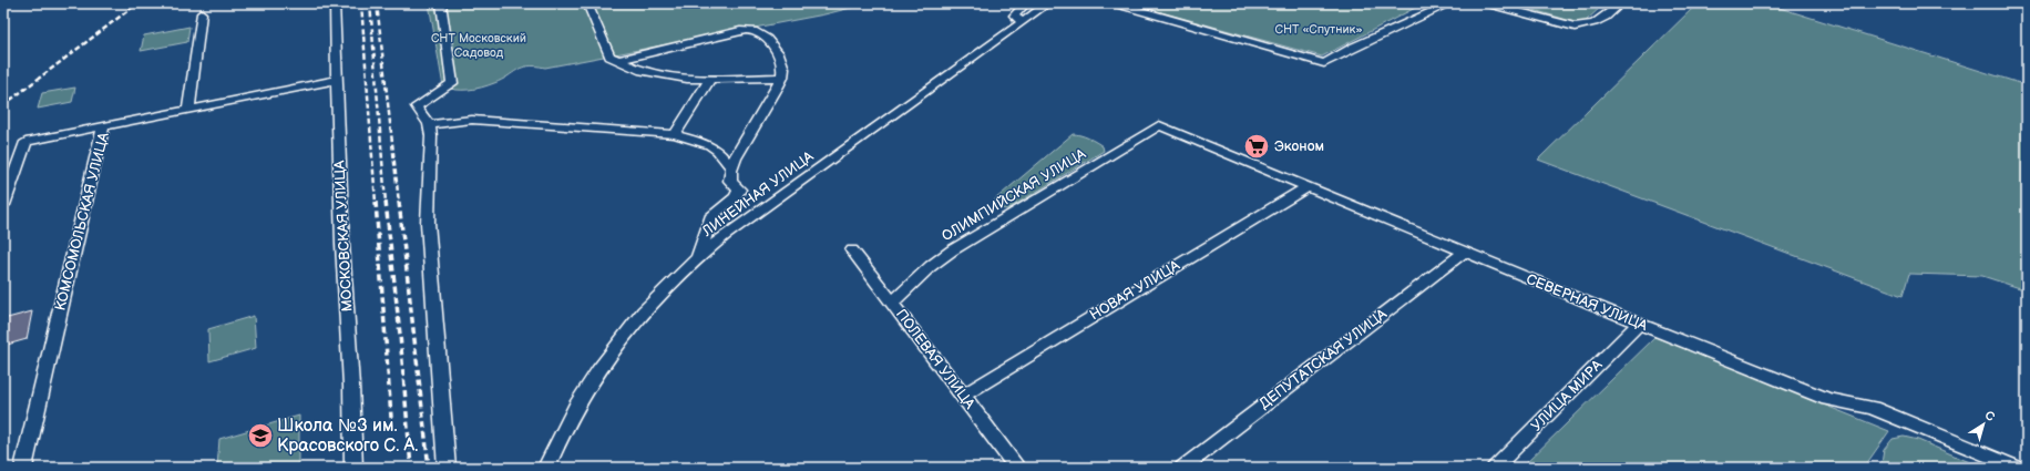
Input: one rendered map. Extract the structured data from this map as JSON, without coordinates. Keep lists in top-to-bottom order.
{
  "streets": {
    "street": [
      "ЛИНЕЙНАЯ УЛИЦА",
      "ОЛИМПИЙСКАЯ УЛИЦА",
      "КОМСОМОЛЬСКАЯ УЛИЦА",
      "МОСКОВСКАЯ УЛИЦА",
      "НОВАЯ УЛИЦА",
      "СЕВЕРНАЯ УЛИЦА",
      "ПОЛЕВАЯ УЛИЦА",
      "ДЕПУТАТСКАЯ УЛИЦА",
      "УЛИЦА МИРА"
    ]
  },
  "crossings": [
    ["ОЛИМПИЙСКАЯ УЛИЦА", "СЕВЕРНАЯ УЛИЦА"],
    ["ОЛИМПИЙСКАЯ УЛИЦА", "ПОЛЕВАЯ УЛИЦА"],
    ["КОМСОМОЛЬСКАЯ УЛИЦА", "МОСКОВСКАЯ УЛИЦА"],
    ["НОВАЯ УЛИЦА", "СЕВЕРНАЯ УЛИЦА"],
    ["НОВАЯ УЛИЦА", "ПОЛЕВАЯ УЛИЦА"],
    ["СЕВЕРНАЯ УЛИЦА", "ДЕПУТАТСКАЯ УЛИЦА"],
    ["СЕВЕРНАЯ УЛИЦА", "УЛИЦА МИРА"]
  ],
  "parks": ["СНТ «Спутник»", "СНТ Московский Садовод"],
  "places": {
    "supermarket": ["Эконом"],
    "school or university": ["Школа №3 им. Красовского С. А."]
  },
  "north": "top right"
}
